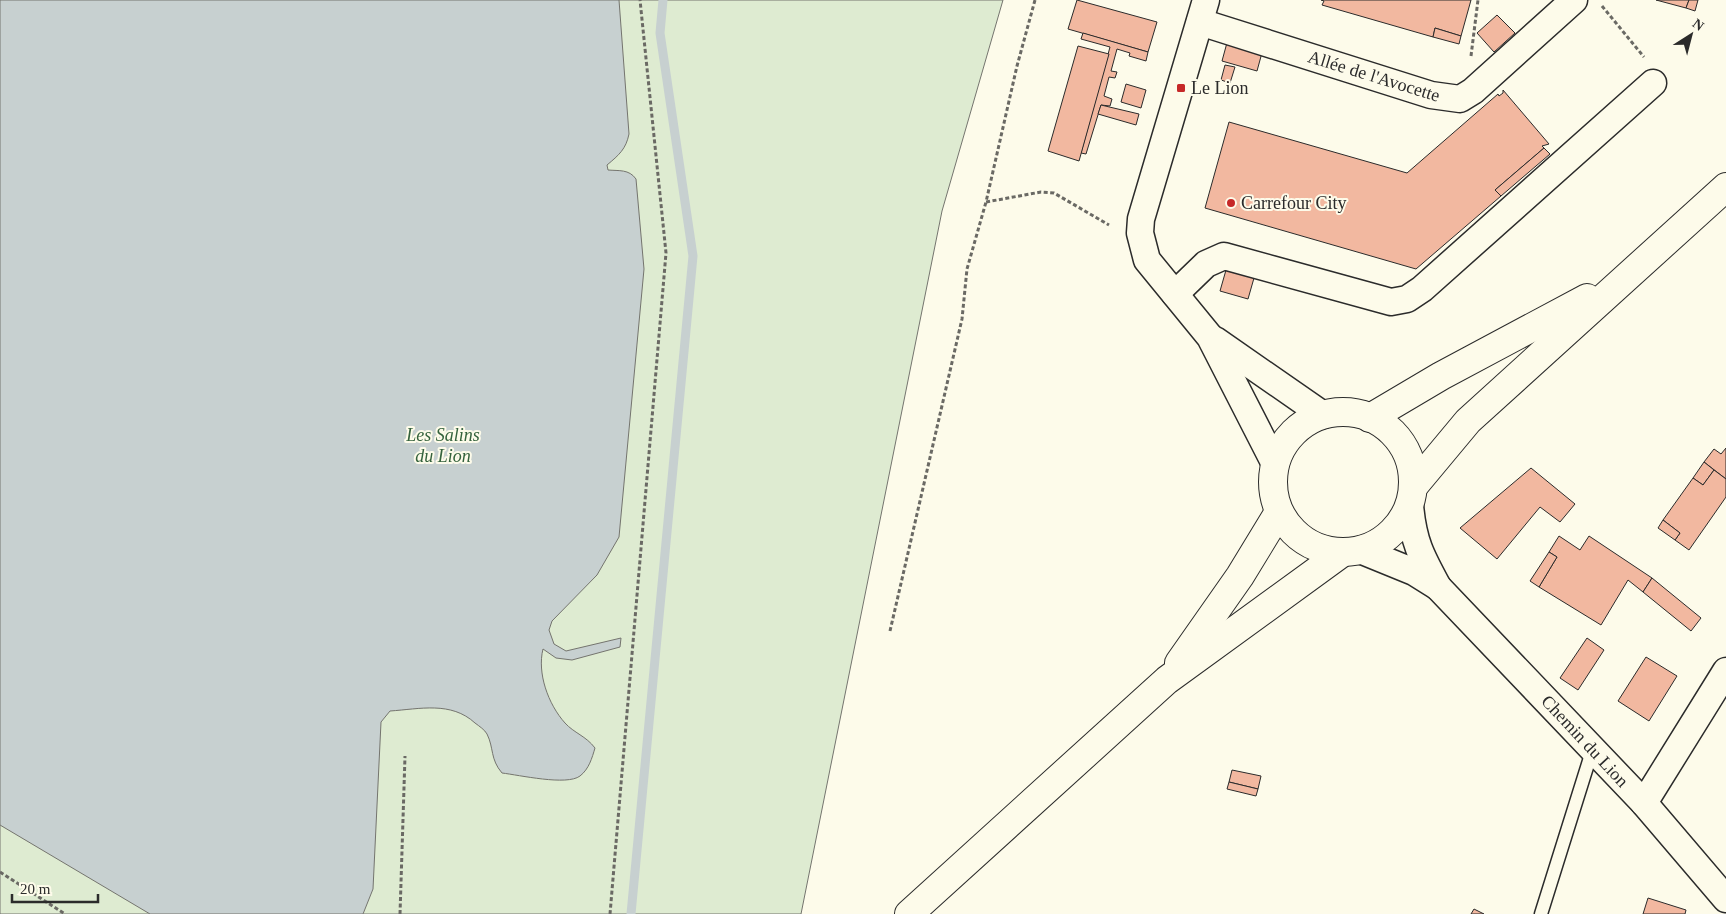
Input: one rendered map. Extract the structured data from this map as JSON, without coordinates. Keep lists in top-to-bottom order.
{
  "streets": {
    "street": ["Allée de l'Avocette", "Chemin du Lion"]
  },
  "parks": ["Les Salins du Lion"],
  "places": {
    "transit": ["Le Lion"],
    "other": ["Carrefour City"]
  },
  "scale_bar": "20 m",
  "north": "top right"
}
